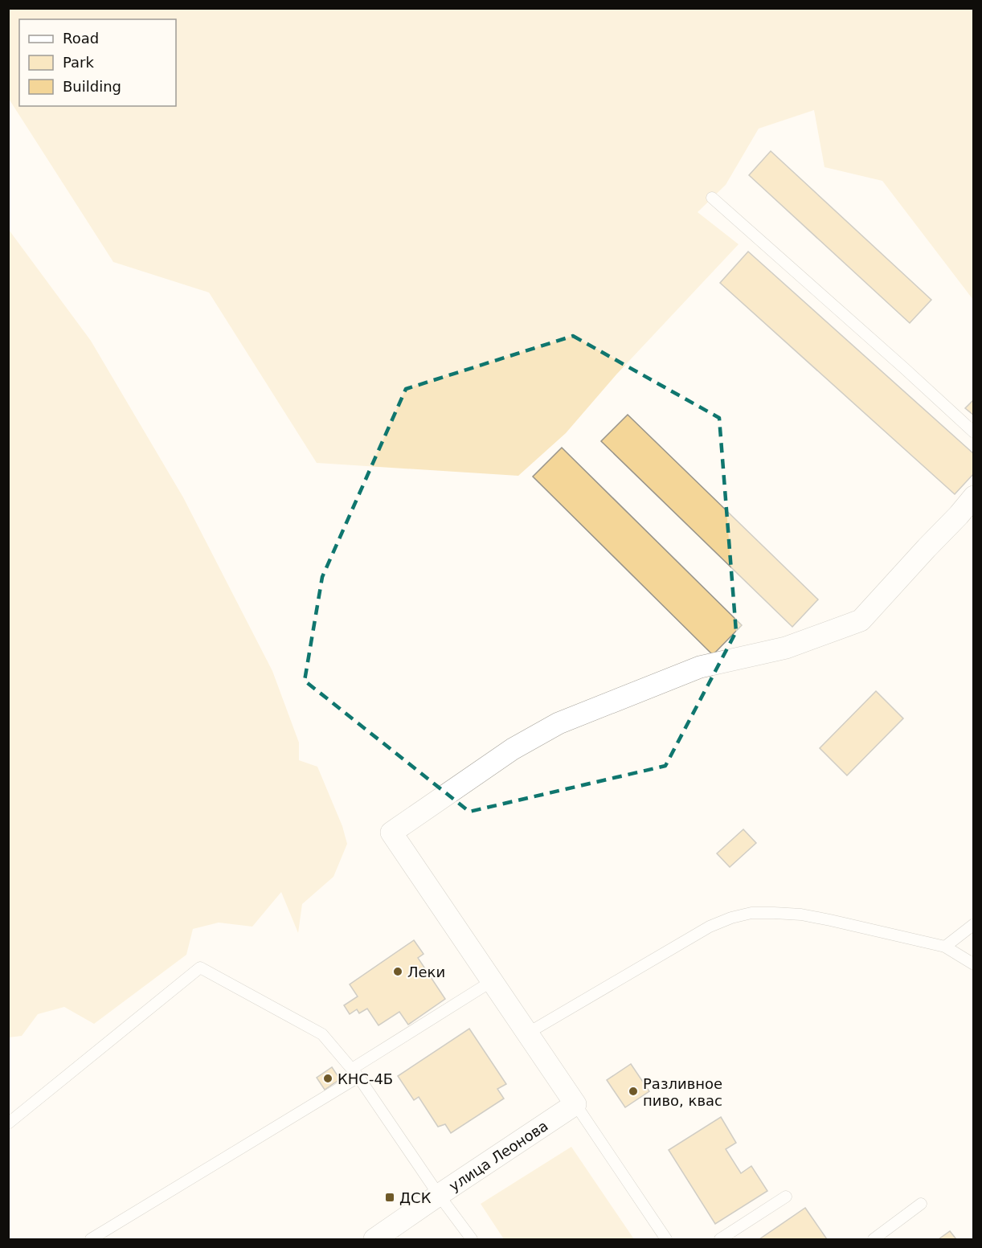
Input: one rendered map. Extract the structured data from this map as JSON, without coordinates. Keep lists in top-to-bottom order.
{
  "streets": {
    "street": ["улица Леонова"]
  },
  "places": {
    "other": ["Леки", "КНС-4Б", "Разливное пиво, квас"],
    "transit": ["ДСК"]
  },
  "legend": ["Road", "Park", "Building"]
}
